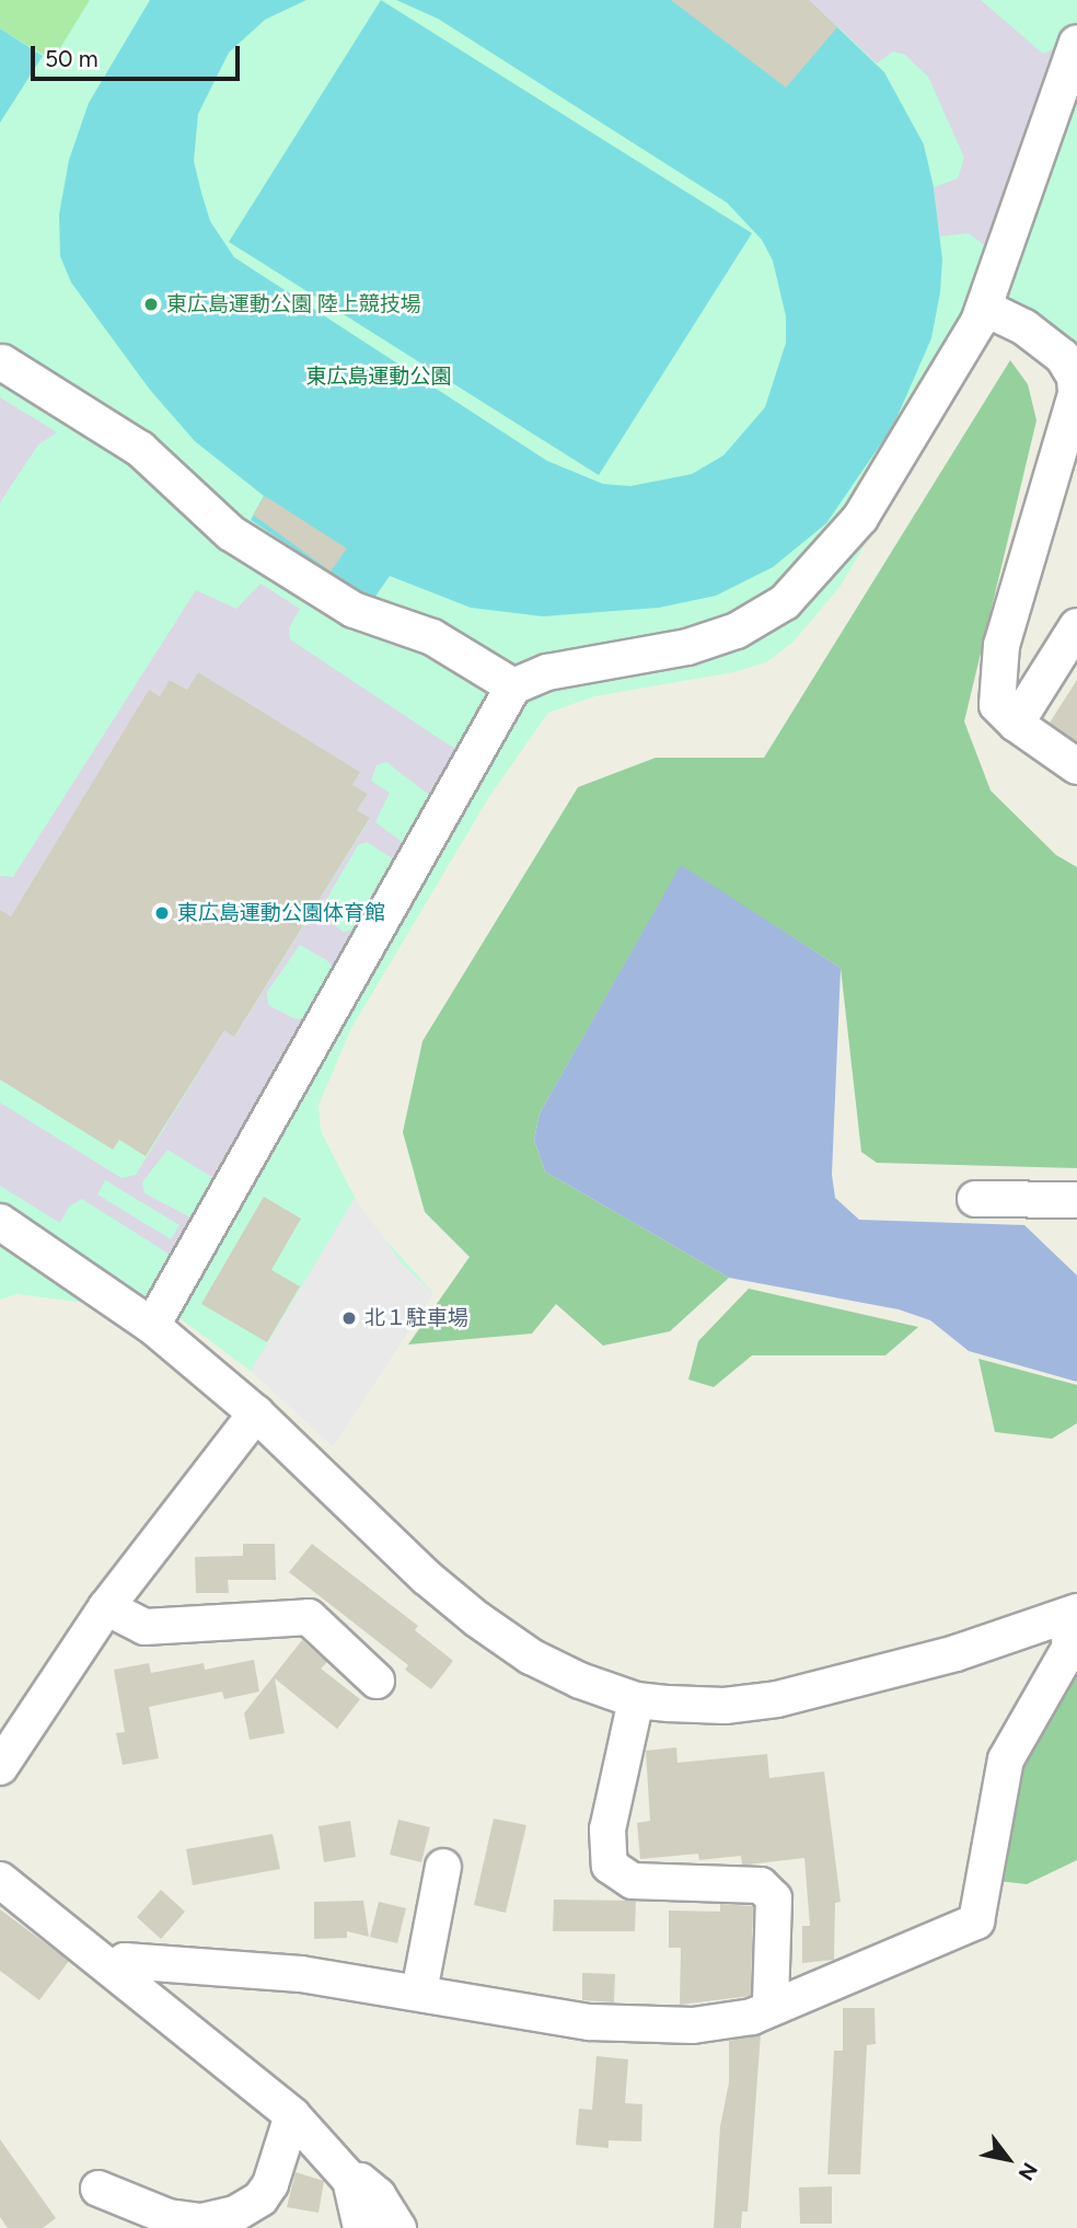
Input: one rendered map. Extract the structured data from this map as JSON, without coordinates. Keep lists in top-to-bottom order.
{
  "parks": ["東広島運動公園"],
  "places": ["東広島運動公園 陸上競技場", "東広島運動公園体育館", "北１駐車場"],
  "scale_bar": "50 m",
  "north": "bottom right"
}
